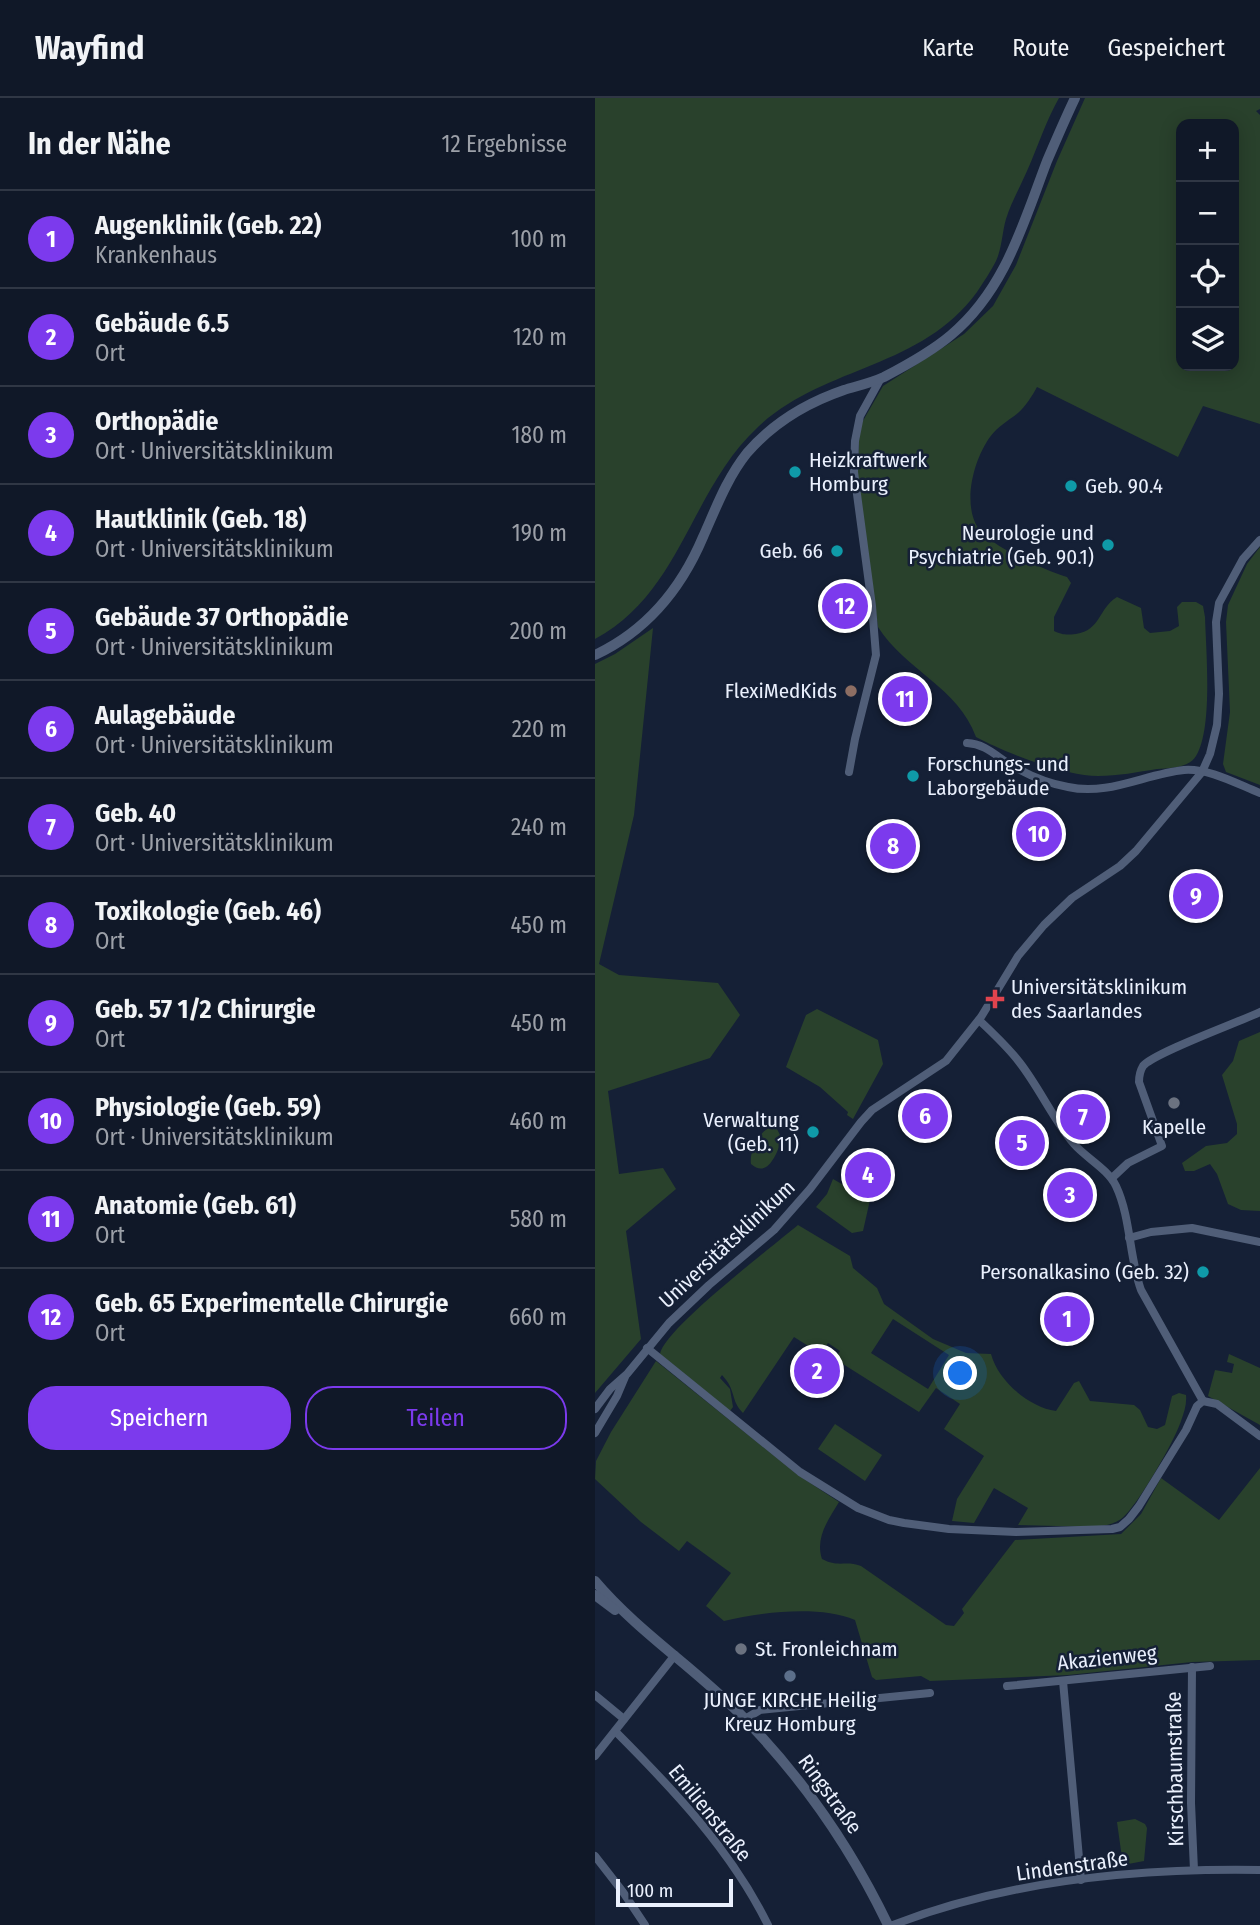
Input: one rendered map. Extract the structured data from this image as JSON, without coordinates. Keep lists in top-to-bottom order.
{
  "streets": {
    "street": [
      "Universitätsklinikum",
      "Akazienweg",
      "Kirschbaumstraße",
      "Ringstraße",
      "Emilienstraße",
      "Lindenstraße"
    ]
  },
  "crossings": [
    ["Akazienweg", "Kirschbaumstraße"],
    ["Kirschbaumstraße", "Lindenstraße"],
    ["Ringstraße", "Lindenstraße"]
  ],
  "places": {
    "other": [
      "Heizkraftwerk Homburg",
      "Geb. 90.4",
      "Neurologie und Psychiatrie (Geb. 90.1)",
      "Geb. 66",
      "FlexiMedKids",
      "Forschungs- und Laborgebäude",
      "Kapelle",
      "Verwaltung (Geb. 11)",
      "Personalkasino (Geb. 32)",
      "St. Fronleichnam",
      "JUNGE KIRCHE Heilig Kreuz Homburg"
    ],
    "health": ["Universitätsklinikum des Saarlandes"]
  },
  "scale_bar": "100 m",
  "page": {
    "header": "Wayfind",
    "nav": ["Karte", "Route", "Gespeichert"],
    "heading": ["In der Nähe", "12 Ergebnisse"],
    "map_buttons": ["+", "−"],
    "list": [
      {
        "mark": "1",
        "name": "Augenklinik (Geb. 22)",
        "note": "Krankenhaus",
        "value": "100 m"
      },
      {
        "mark": "2",
        "name": "Gebäude 6.5",
        "note": "Ort",
        "value": "120 m"
      },
      {
        "mark": "3",
        "name": "Orthopädie",
        "note": "Ort · Universitätsklinikum",
        "value": "180 m"
      },
      {
        "mark": "4",
        "name": "Hautklinik (Geb. 18)",
        "note": "Ort · Universitätsklinikum",
        "value": "190 m"
      },
      {
        "mark": "5",
        "name": "Gebäude 37 Orthopädie",
        "note": "Ort · Universitätsklinikum",
        "value": "200 m"
      },
      {
        "mark": "6",
        "name": "Aulagebäude",
        "note": "Ort · Universitätsklinikum",
        "value": "220 m"
      },
      {
        "mark": "7",
        "name": "Geb. 40",
        "note": "Ort · Universitätsklinikum",
        "value": "240 m"
      },
      {
        "mark": "8",
        "name": "Toxikologie (Geb. 46)",
        "note": "Ort",
        "value": "450 m"
      },
      {
        "mark": "9",
        "name": "Geb. 57 1/2 Chirurgie",
        "note": "Ort",
        "value": "450 m"
      },
      {
        "mark": "10",
        "name": "Physiologie (Geb. 59)",
        "note": "Ort · Universitätsklinikum",
        "value": "460 m"
      },
      {
        "mark": "11",
        "name": "Anatomie (Geb. 61)",
        "note": "Ort",
        "value": "580 m"
      },
      {
        "mark": "12",
        "name": "Geb. 65 Experimentelle Chirurgie",
        "note": "Ort",
        "value": "660 m"
      }
    ],
    "pins": [
      "12",
      "11",
      "10",
      "8",
      "9",
      "6",
      "7",
      "5",
      "4",
      "3",
      "1",
      "2"
    ],
    "buttons": ["Speichern", "Teilen"],
    "scale": "100 m"
  }
}
